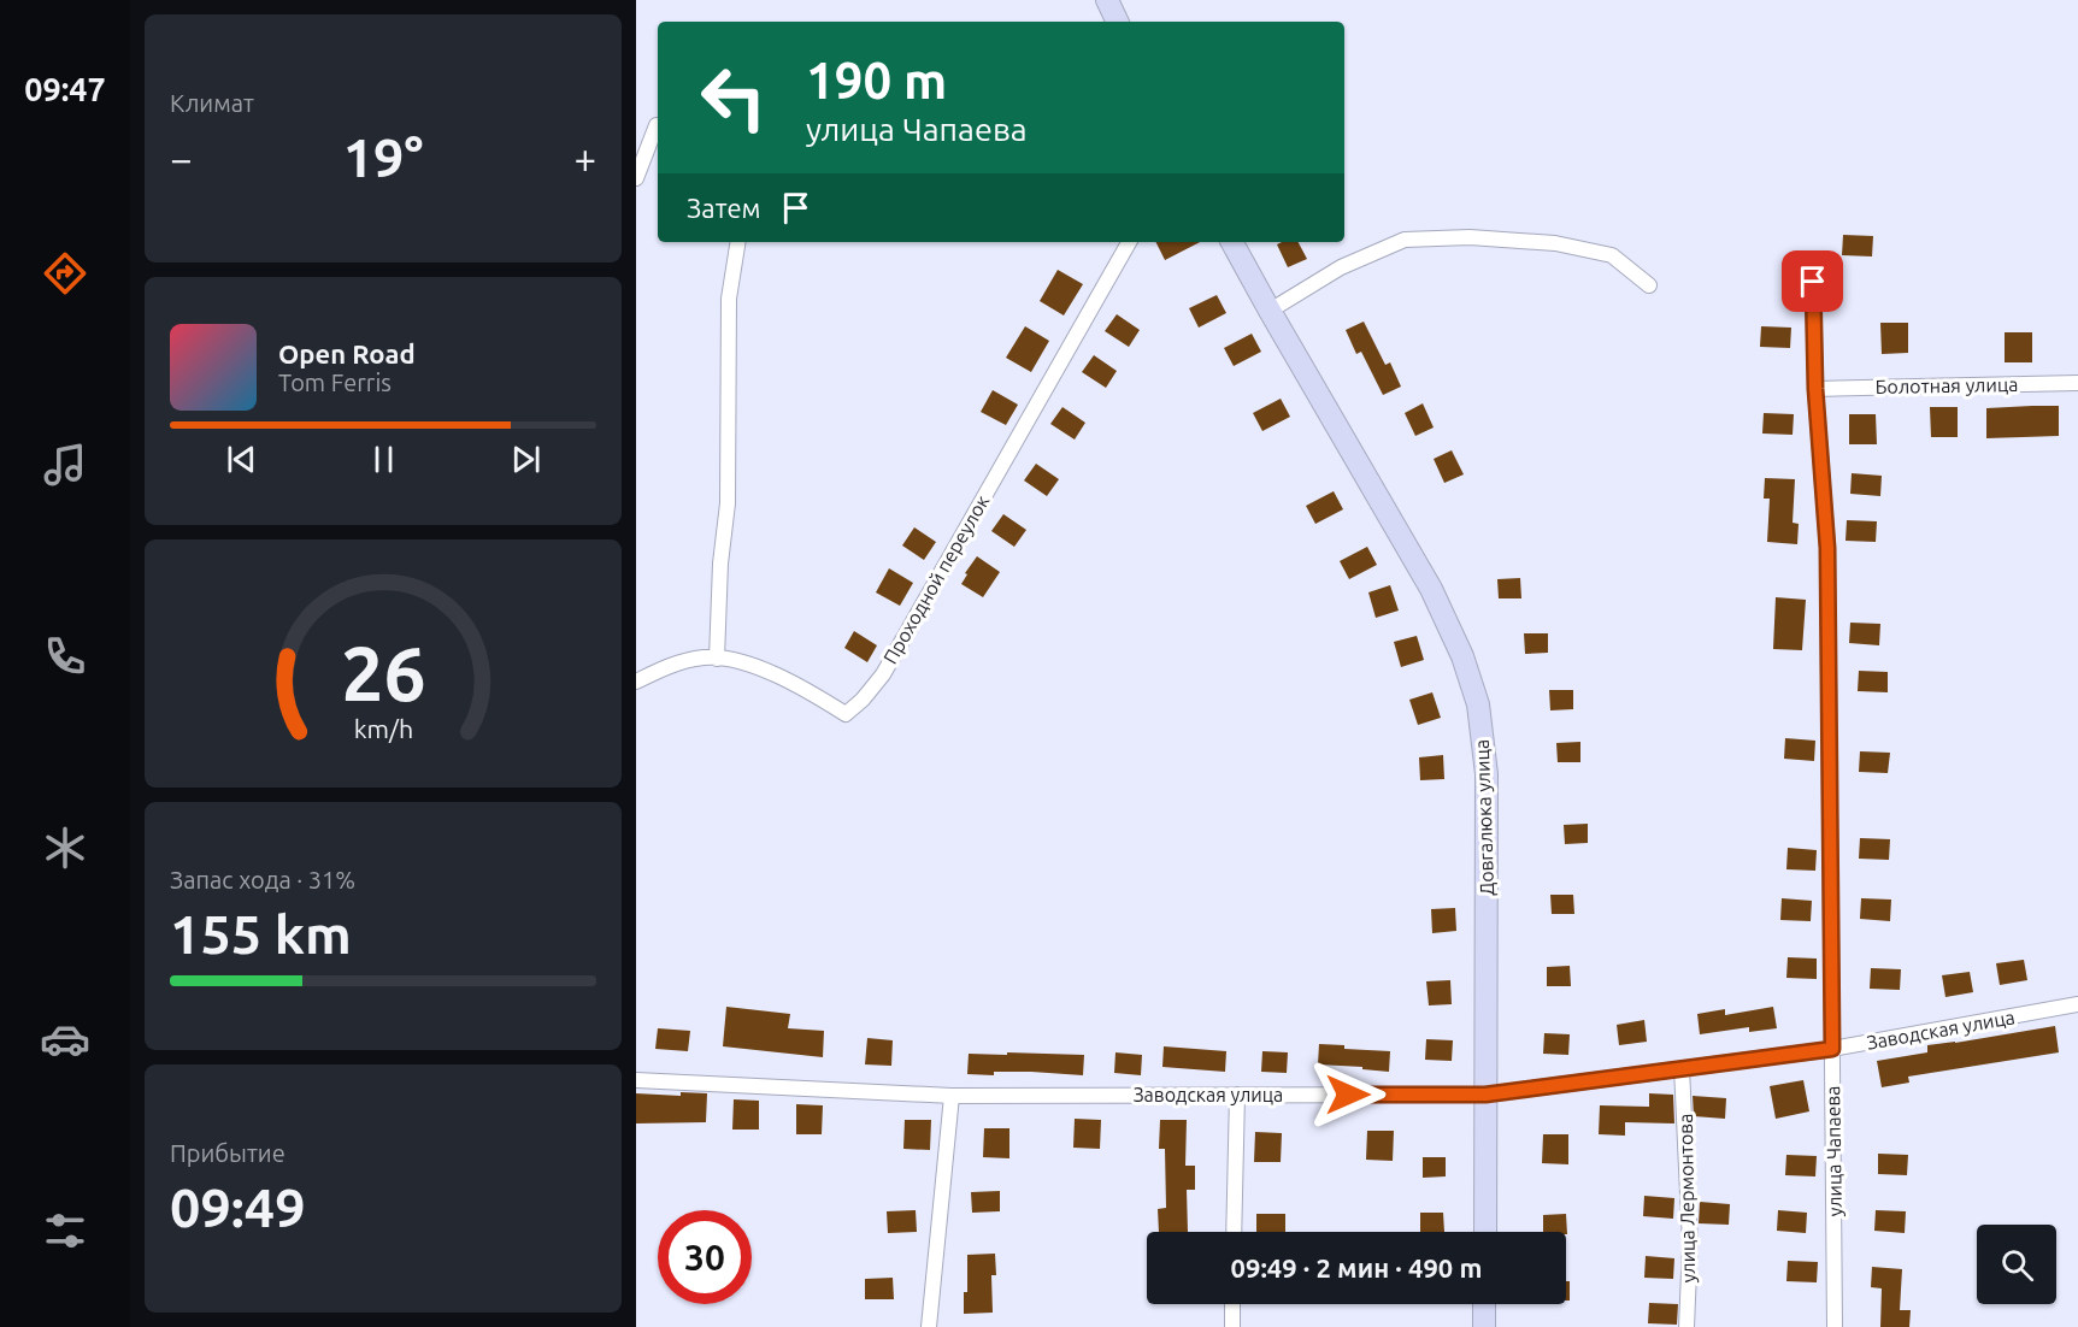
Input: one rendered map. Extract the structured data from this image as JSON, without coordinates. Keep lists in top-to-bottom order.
{
  "streets": {
    "street": [
      "Болотная улица",
      "Проходной переулок",
      "Довгалюка улица",
      "Заводская улица",
      "улица Чапаева",
      "улица Лермонтова"
    ]
  },
  "crossings": [
    ["Болотная улица", "улица Чапаева"],
    ["Довгалюка улица", "Заводская улица"],
    ["Заводская улица", "улица Чапаева"],
    ["Заводская улица", "улица Лермонтова"]
  ],
  "page": {
    "tabs": "09:47",
    "tile": [
      "Климат",
      ["Запас хода · 31%", "155 km"],
      ["Прибытие", "09:49"]
    ],
    "turn": ["190 m", "улица Чапаева"],
    "heat": ["−", "19°", "+"],
    "then": "Затем",
    "song": ["Open Road", "Tom Ferris"],
    "limit": "30",
    "trip": "09:49 · 2 мин · 490 m",
    "gauge": ["26", "km/h"]
  }
}
